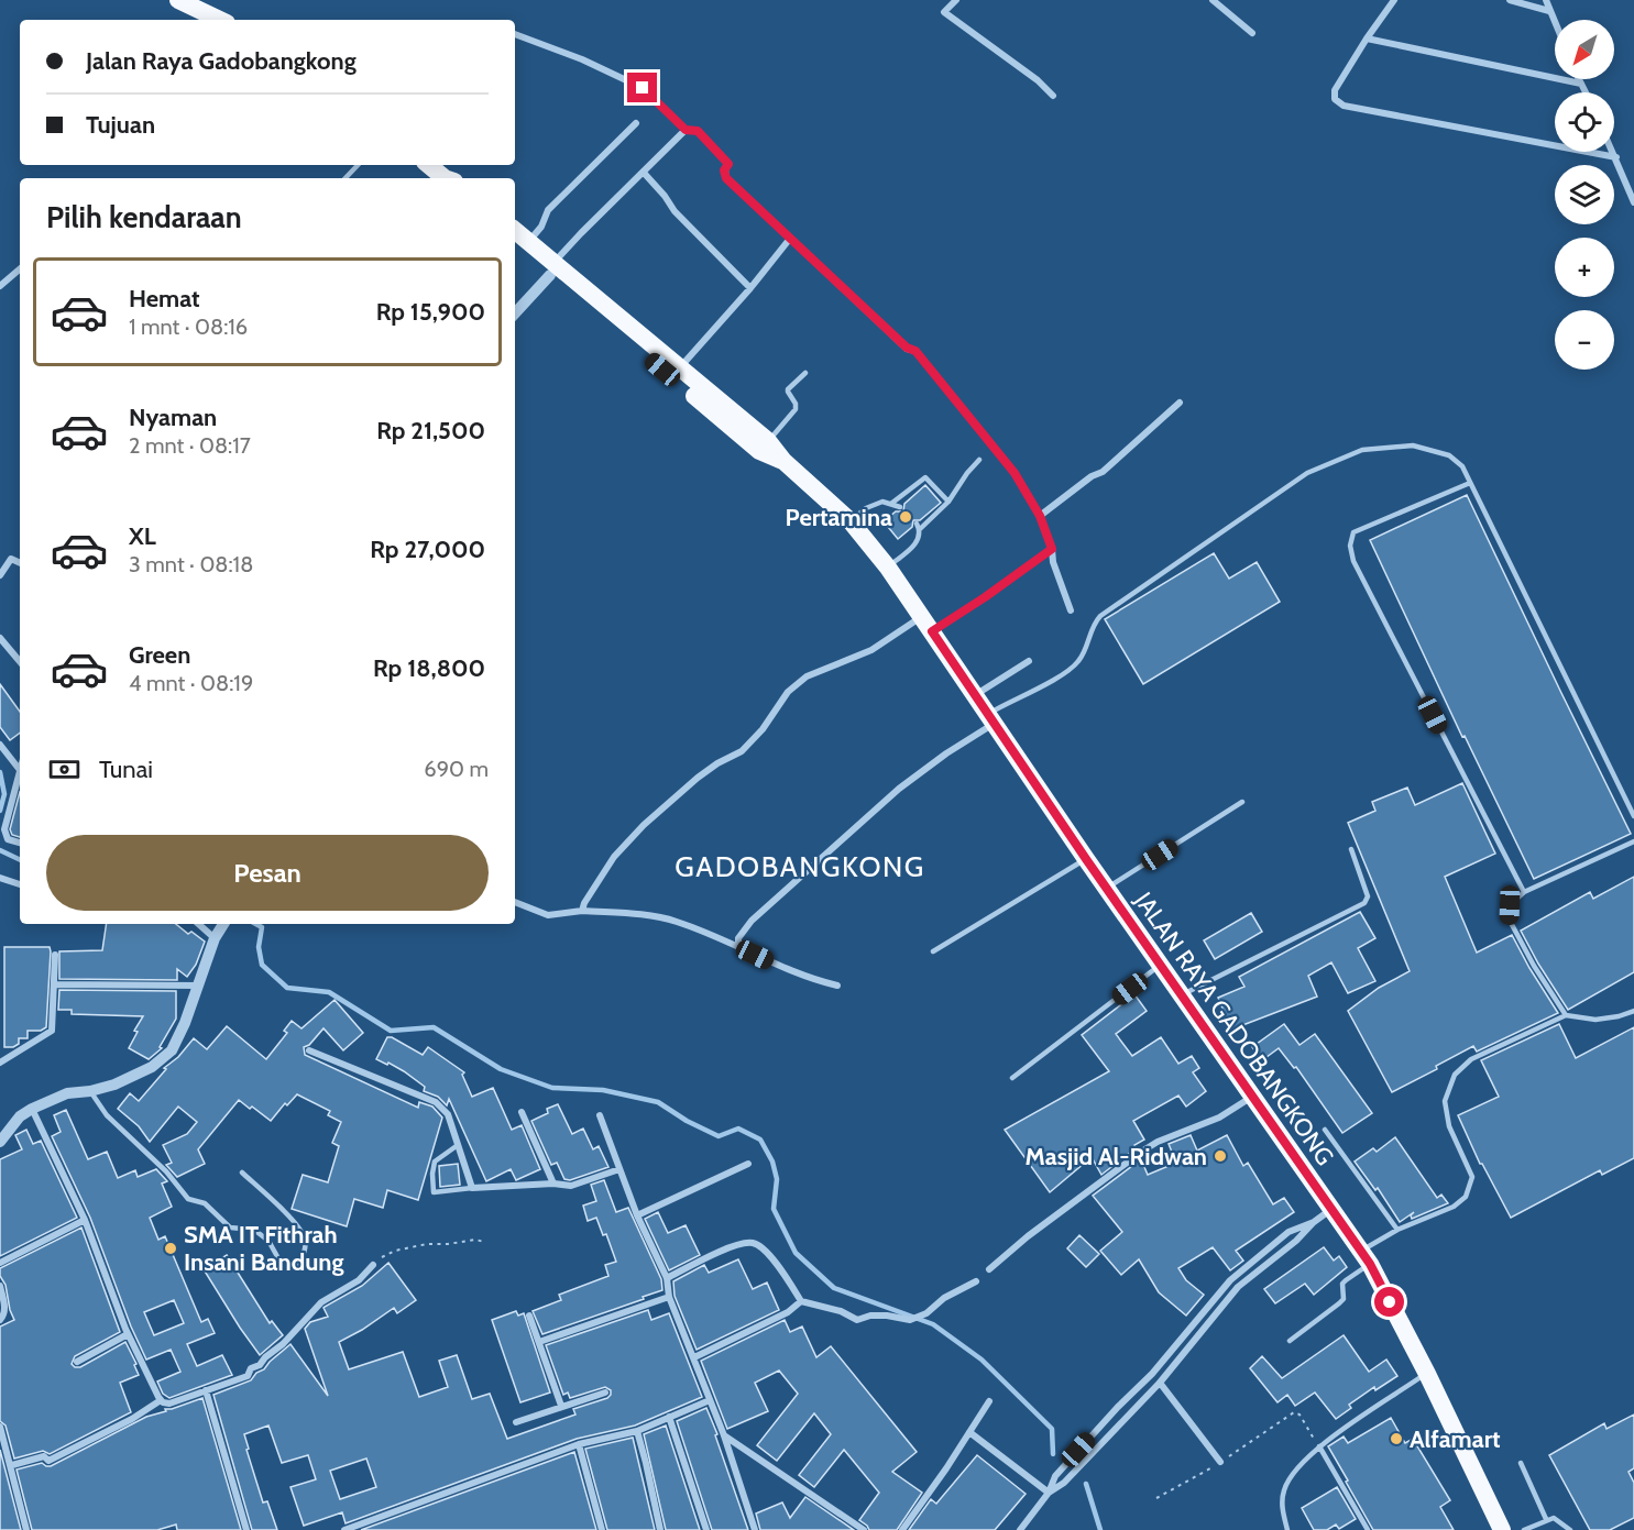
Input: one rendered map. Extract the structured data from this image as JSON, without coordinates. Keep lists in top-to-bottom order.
{
  "streets": {
    "highway": ["JALAN RAYA GADOBANGKONG"]
  },
  "districts": ["GADOBANGKONG"],
  "places": [
    "Pertamina",
    "Masjid Al-Ridwan",
    "SMA IT Fithrah Insani Bandung",
    "Alfamart"
  ],
  "north": "bottom left",
  "page": {
    "map_buttons": ["+", "−"],
    "banner": ["Jalan Raya Gadobangkong", "Tujuan"],
    "heading": "Pilih kendaraan",
    "list": [
      {
        "name": "Hemat",
        "note": "1 mnt · 08:16",
        "value": "Rp 15,900"
      },
      {
        "name": "Nyaman",
        "note": "2 mnt · 08:17",
        "value": "Rp 21,500"
      },
      {
        "name": "XL",
        "note": "3 mnt · 08:18",
        "value": "Rp 27,000"
      },
      {
        "name": "Green",
        "note": "4 mnt · 08:19",
        "value": "Rp 18,800"
      }
    ],
    "pay": ["Tunai", "690 m"],
    "buttons": "Pesan"
  }
}
